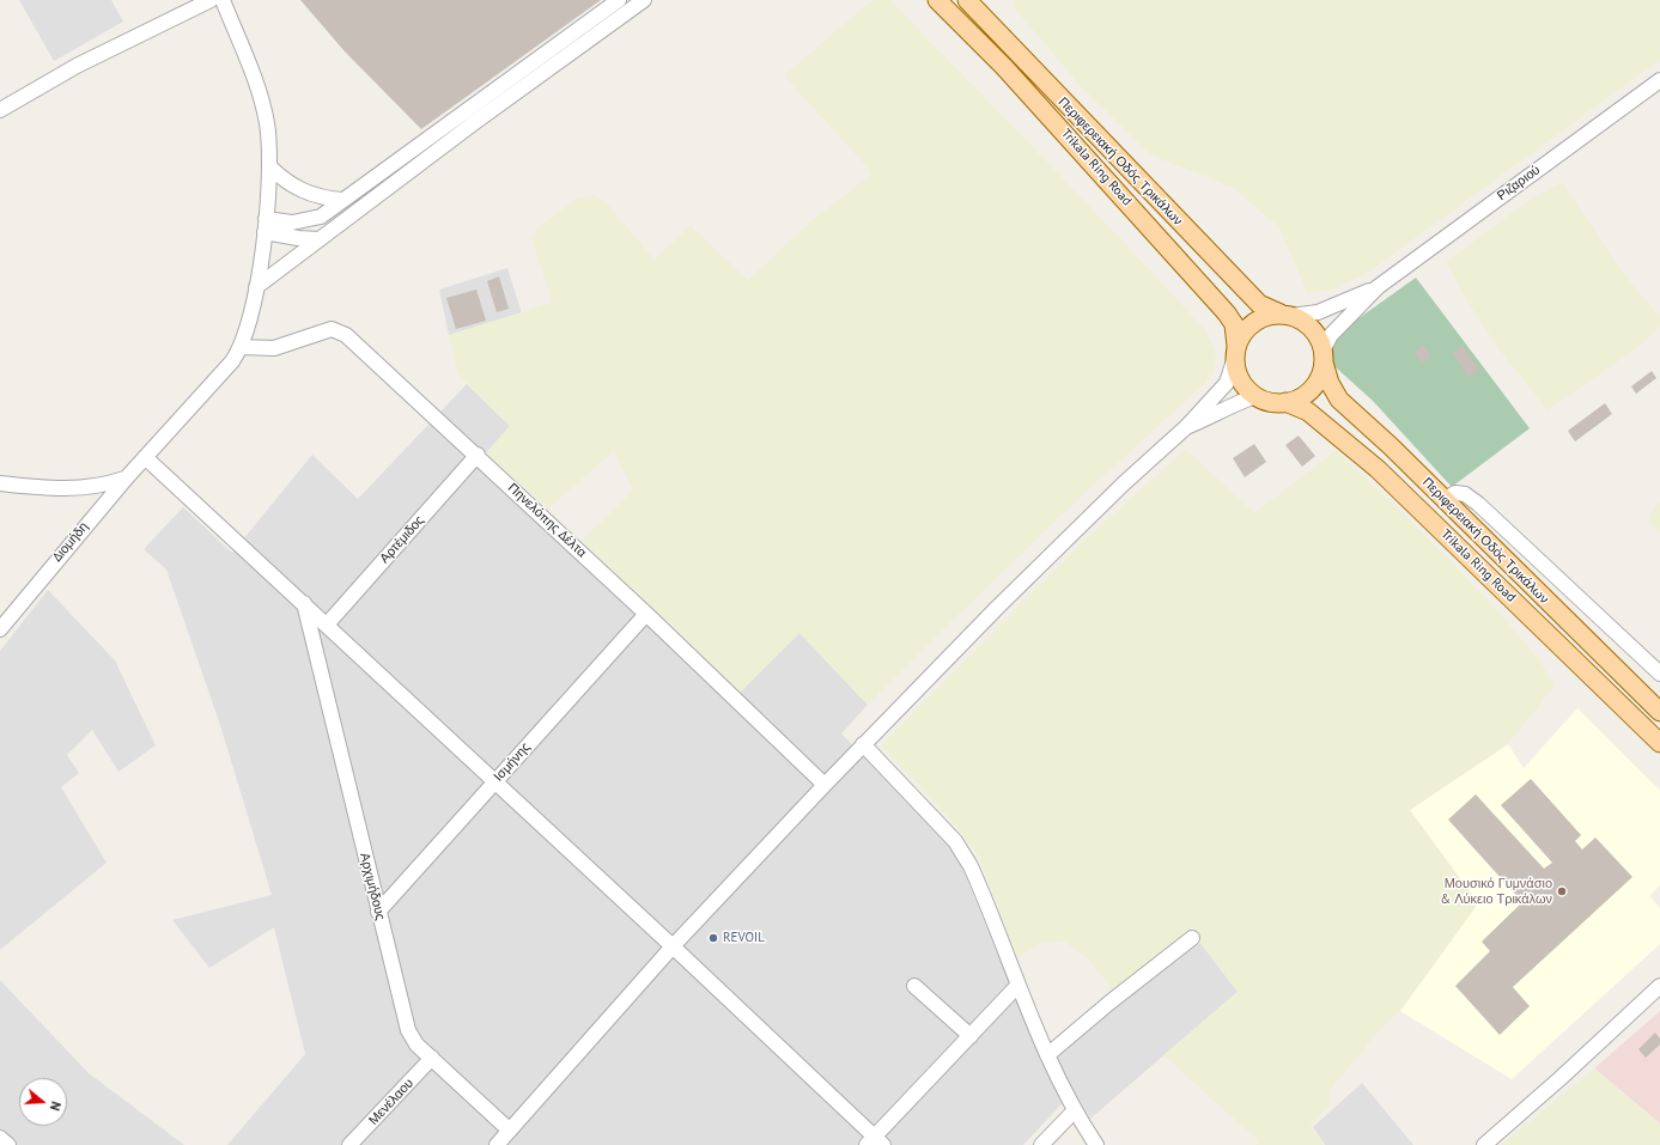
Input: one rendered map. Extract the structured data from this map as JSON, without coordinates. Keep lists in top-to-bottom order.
{
  "streets": {
    "main road": ["Περιφερειακή Οδός Τρικάλων", "Trikala Ring Road"],
    "street": [
      "Ριζαριού",
      "Πηνελόπης Δέλτα",
      "Αρτέμιδος",
      "Διομήδη",
      "Ισμήνης",
      "Αρχιμήδους",
      "Μενέλαου"
    ]
  },
  "crossings": [
    ["Περιφερειακή Οδός Τρικάλων", "Trikala Ring Road"],
    ["Περιφερειακή Οδός Τρικάλων", "Ριζαριού"],
    ["Trikala Ring Road", "Ριζαριού"],
    ["Πηνελόπης Δέλτα", "Αρτέμιδος"],
    ["Πηνελόπης Δέλτα", "Διομήδη"],
    ["Πηνελόπης Δέλτα", "Ισμήνης"],
    ["Ισμήνης", "Αρχιμήδους"],
    ["Αρχιμήδους", "Μενέλαου"]
  ],
  "places": ["Μουσικό Γυμνάσιο & Λύκειο Τρικάλων", "REVOIL"],
  "north": "right"
}
